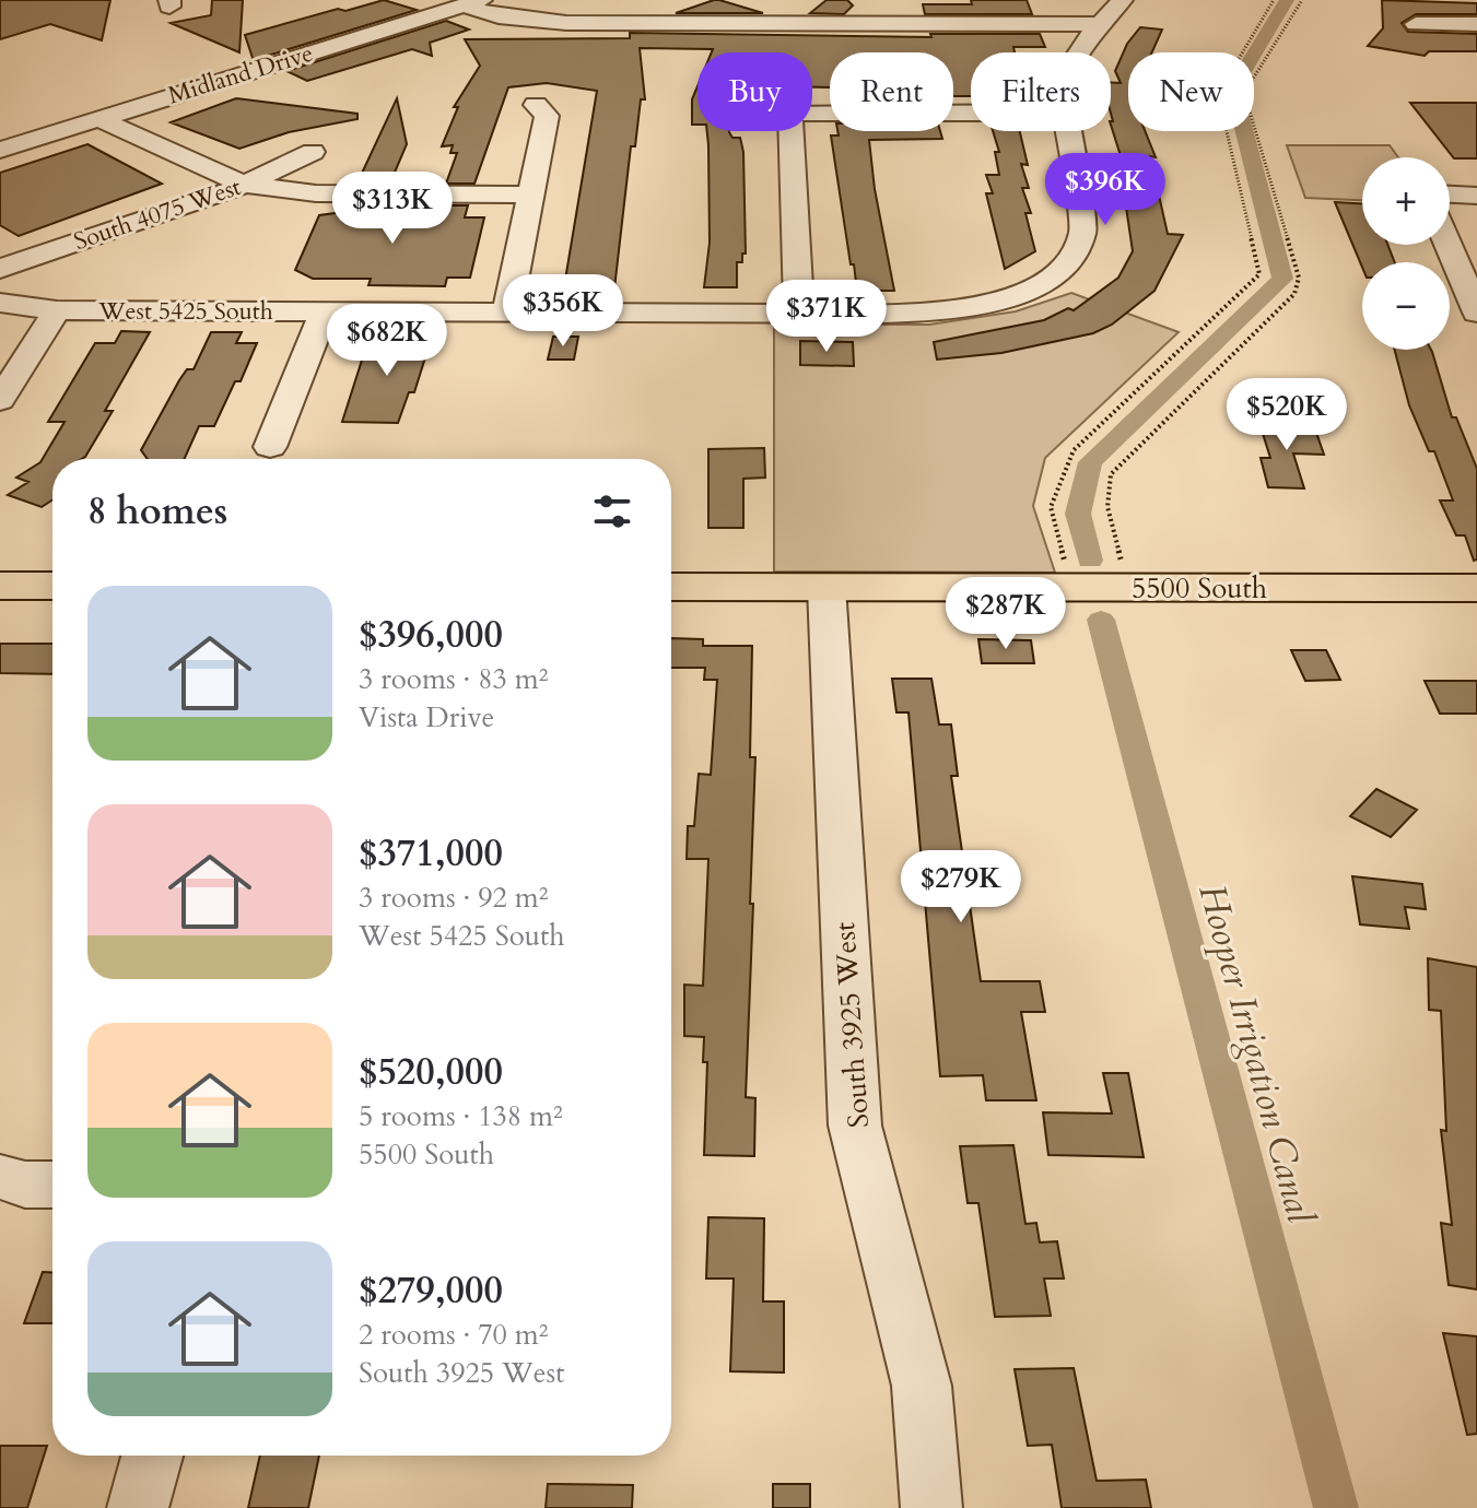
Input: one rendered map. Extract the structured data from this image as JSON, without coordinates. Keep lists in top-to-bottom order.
{
  "streets": {
    "main road": ["5500 South"],
    "street": [
      "Midland Drive",
      "South 4075 West",
      "West 5425 South",
      "South 3925 West"
    ]
  },
  "crossings": [
    ["5500 South", "South 3925 West"]
  ],
  "water": ["Hooper Irrigation Canal"],
  "page": {
    "chip": [
      "Buy",
      "Rent",
      "Filters",
      "New"
    ],
    "price": [
      "$396K",
      "$313K",
      "$356K",
      "$371K",
      "$682K",
      "$520K",
      "$287K",
      "$279K"
    ],
    "map_buttons": ["+", "−"],
    "heading": "8 homes",
    "list": [
      {
        "name": "$396,000",
        "note": "3 rooms · 83 m² · Vista Drive"
      },
      {
        "name": "$371,000",
        "note": "3 rooms · 92 m² · West 5425 South"
      },
      {
        "name": "$520,000",
        "note": "5 rooms · 138 m² · 5500 South"
      },
      {
        "name": "$279,000",
        "note": "2 rooms · 70 m² · South 3925 West"
      }
    ]
  }
}
